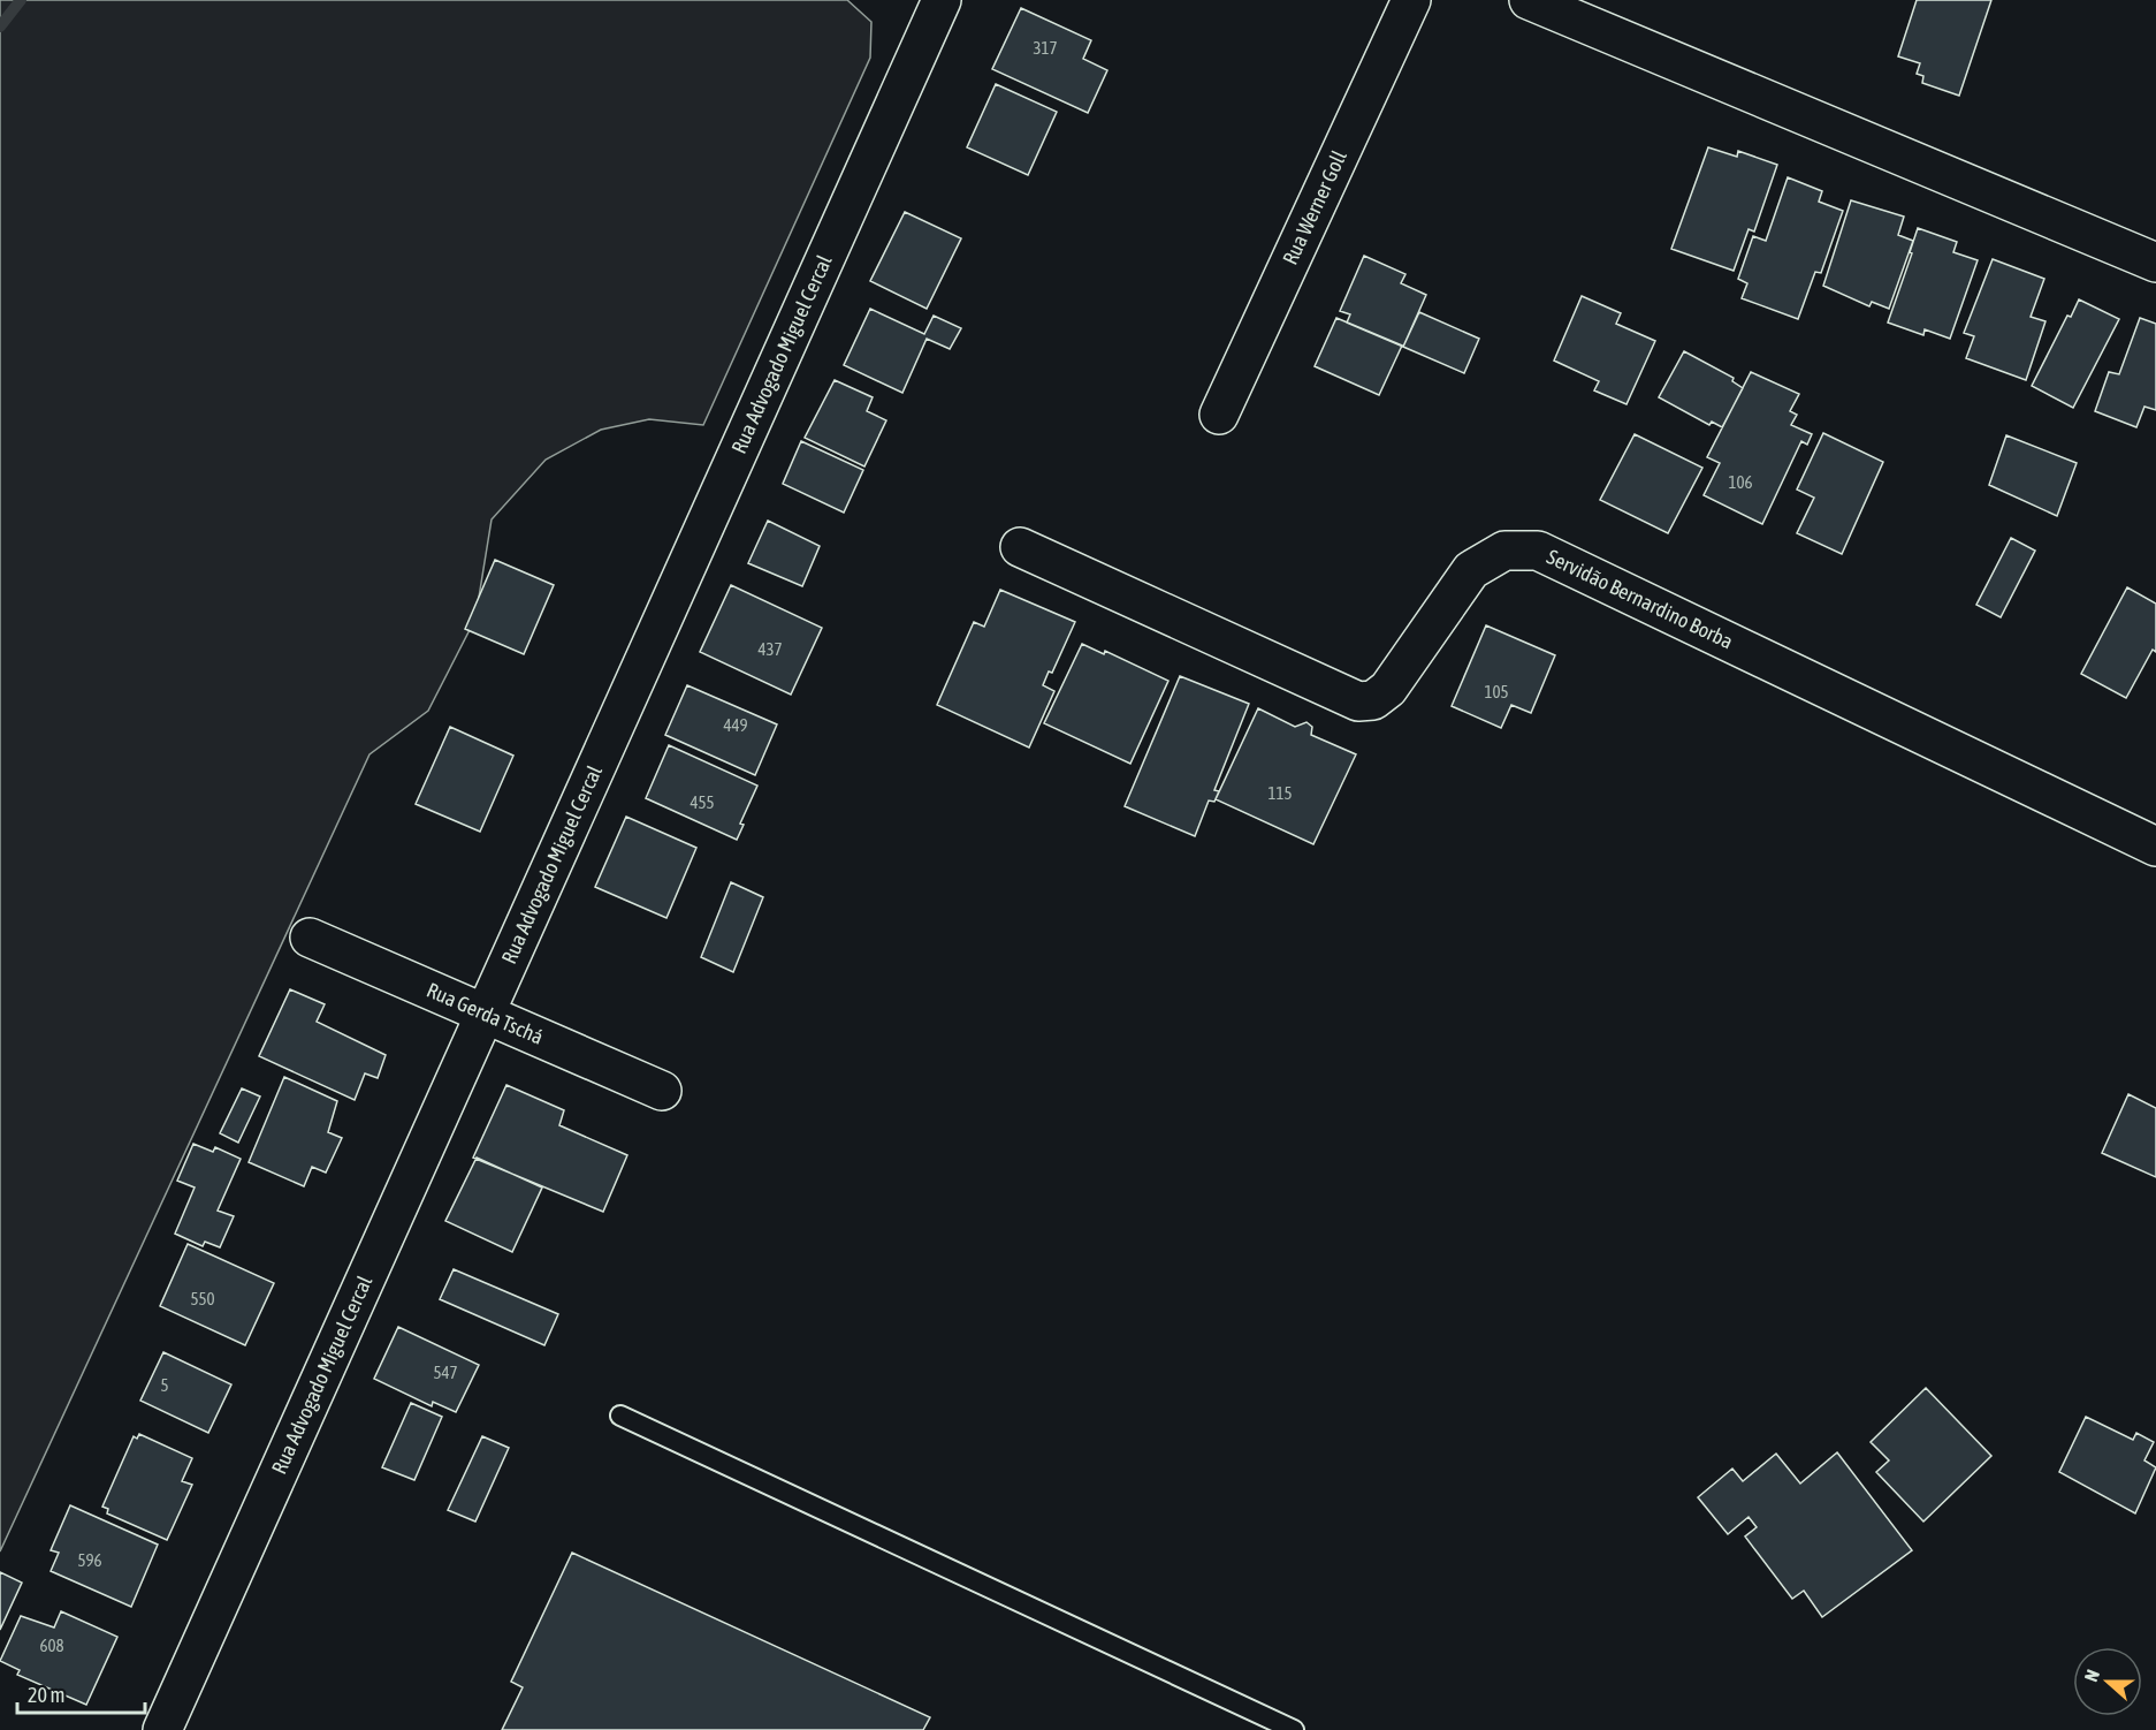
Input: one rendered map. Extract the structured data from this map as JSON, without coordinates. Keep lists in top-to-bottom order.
{
  "streets": {
    "street": [
      "Rua Werner Goll",
      "Rua Advogado Miguel Cercal",
      "Servidão Bernardino Borba",
      "Rua Gerda Tschá"
    ]
  },
  "crossings": [
    ["Rua Advogado Miguel Cercal", "Rua Gerda Tschá"]
  ],
  "house_numbers": [
    "317",
    "106",
    "437",
    "105",
    "449",
    "115",
    "455",
    "550",
    "547",
    "5",
    "596",
    "608"
  ],
  "scale_bar": "20 m",
  "north": "left"
}
